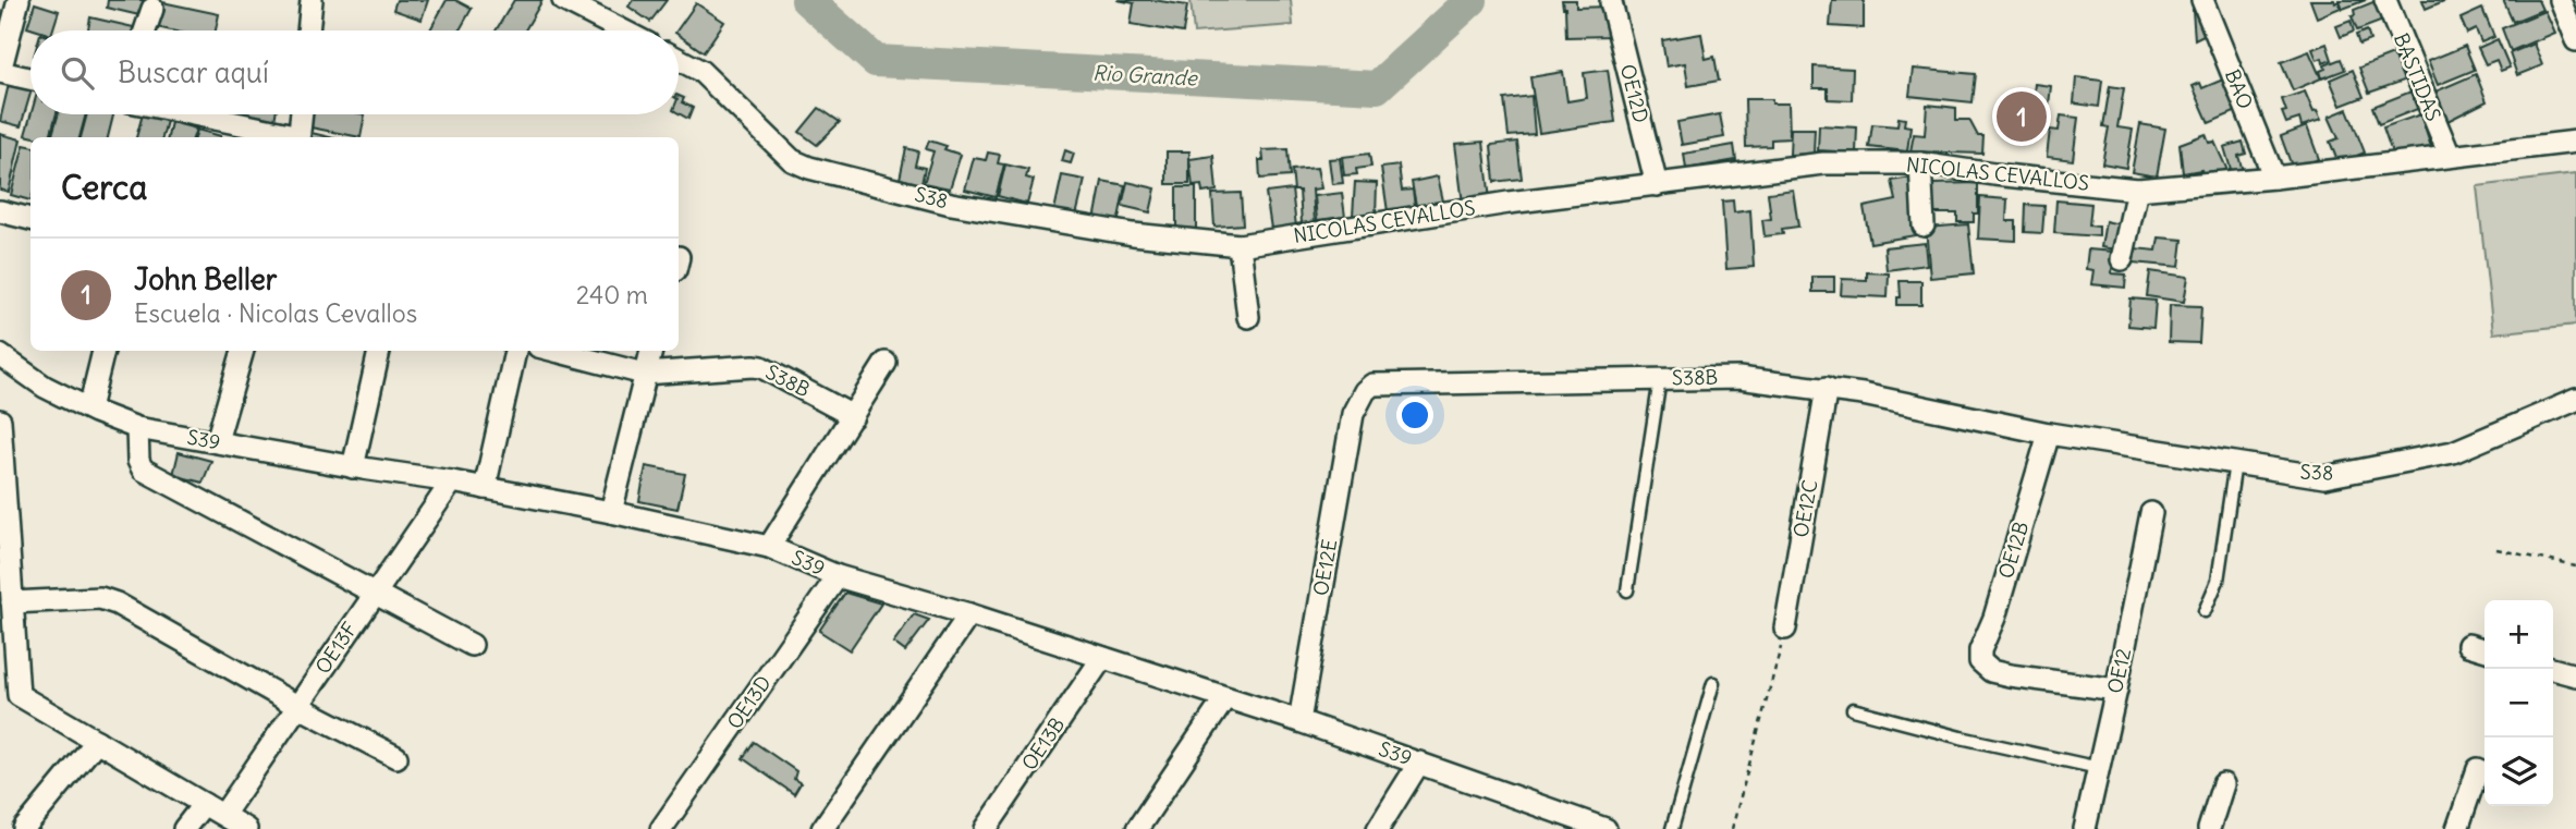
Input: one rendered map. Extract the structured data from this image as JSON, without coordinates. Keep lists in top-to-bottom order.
{
  "streets": {
    "street": [
      "BASTIDAS",
      "BAO",
      "OE12D",
      "NICOLAS CEVALLOS",
      "S38",
      "S38B",
      "S39",
      "OE12C",
      "OE12B",
      "OE12E",
      "OE13F",
      "OE12",
      "OE13D",
      "OE13B"
    ]
  },
  "crossings": [
    ["BASTIDAS", "NICOLAS CEVALLOS"],
    ["BAO", "NICOLAS CEVALLOS"],
    ["OE12D", "NICOLAS CEVALLOS"],
    ["NICOLAS CEVALLOS", "S38"],
    ["S38", "S38B"],
    ["S38", "OE12B"],
    ["S38B", "OE12C"],
    ["S38B", "OE12B"],
    ["S38B", "OE12E"],
    ["S39", "OE12E"],
    ["S39", "OE13F"],
    ["S39", "OE13D"],
    ["S39", "OE13B"],
    ["OE12B", "OE12"]
  ],
  "water": ["Rio Grande"],
  "page": {
    "search": "Buscar aquí",
    "pins": "1",
    "heading": "Cerca",
    "list": [
      {
        "mark": "1",
        "name": "John Beller",
        "note": "Escuela · Nicolas Cevallos",
        "value": "240 m"
      }
    ],
    "map_buttons": ["+", "−"]
  }
}
